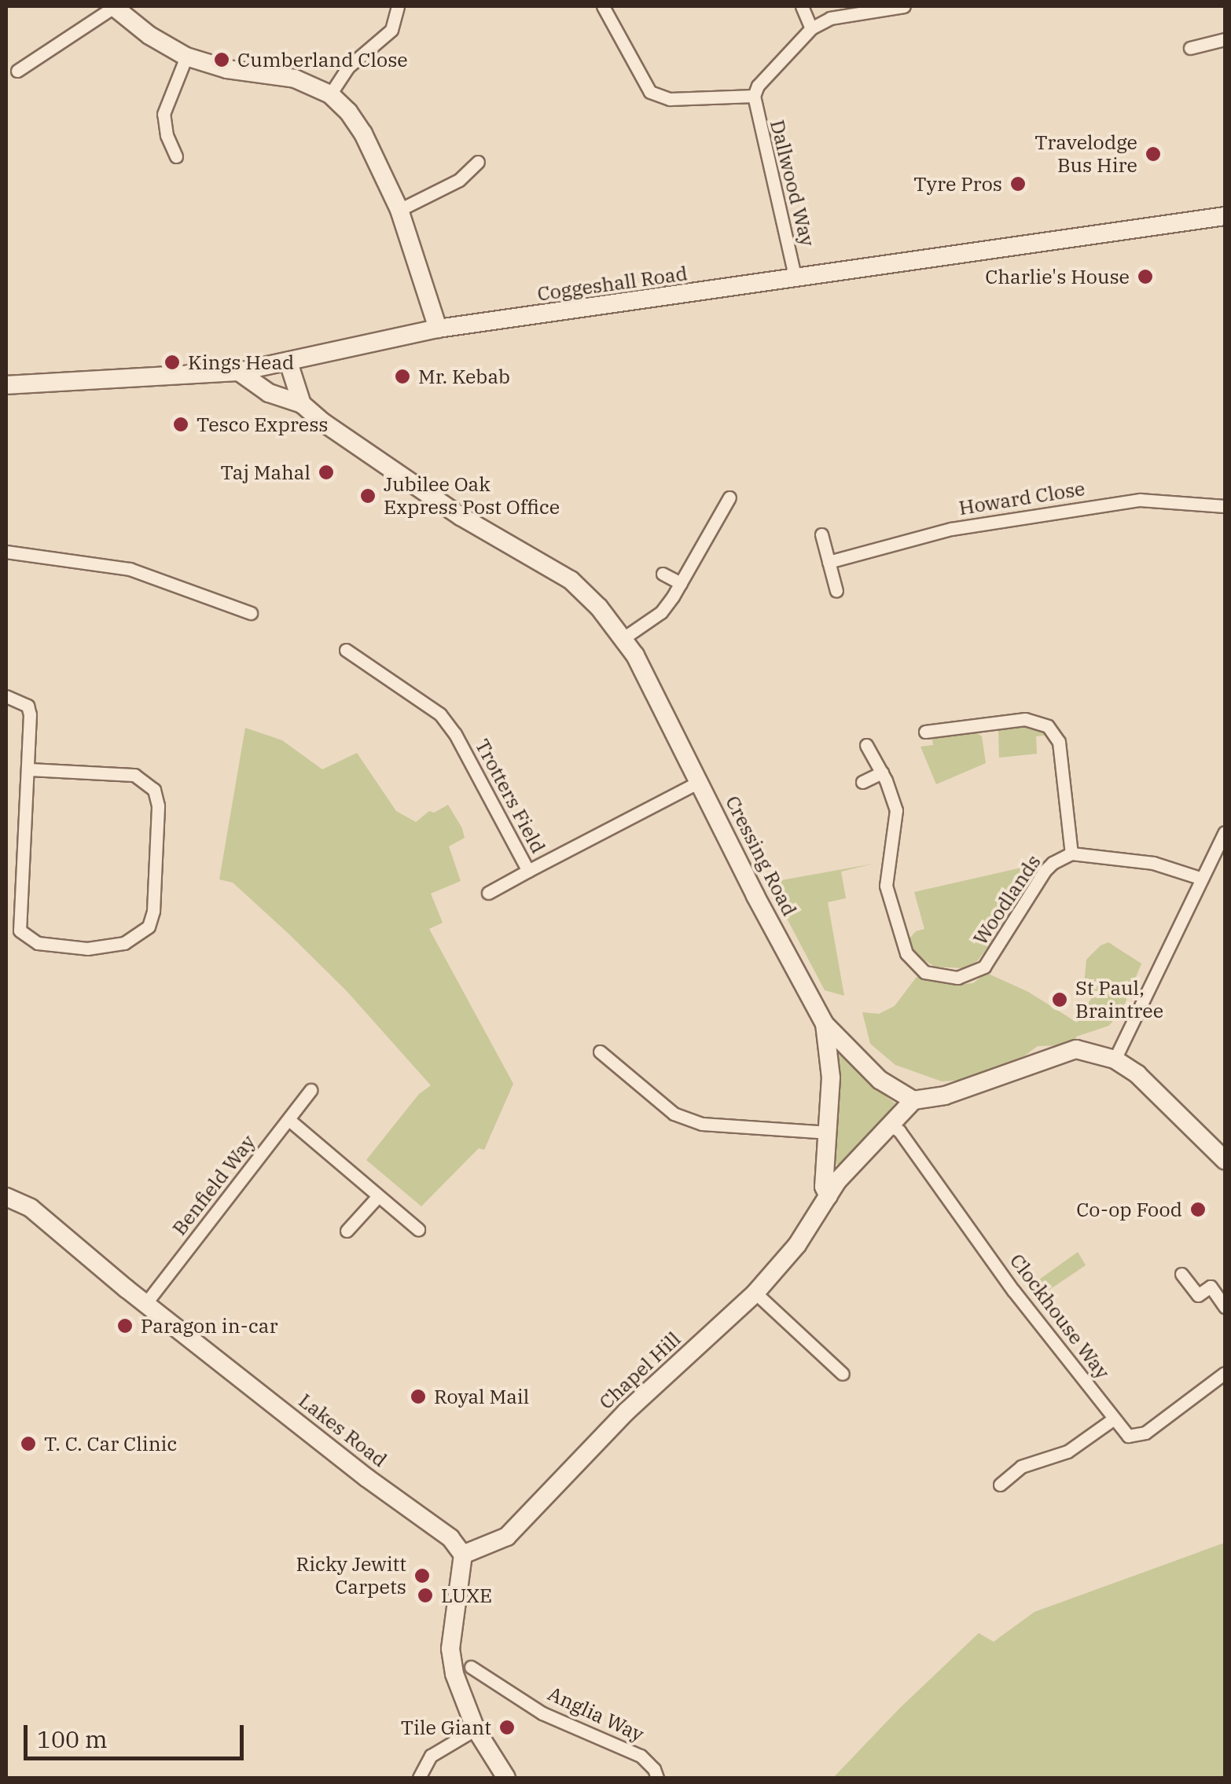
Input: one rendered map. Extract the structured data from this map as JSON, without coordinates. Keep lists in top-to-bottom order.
{
  "streets": {
    "street": [
      "Dallwood Way",
      "Coggeshall Road",
      "Howard Close",
      "Trotters Field",
      "Cressing Road",
      "Woodlands",
      "Benfield Way",
      "Clockhouse Way",
      "Chapel Hill",
      "Lakes Road",
      "Anglia Way"
    ]
  },
  "crossings": [
    ["Dallwood Way", "Coggeshall Road"],
    ["Coggeshall Road", "Cressing Road"],
    ["Trotters Field", "Cressing Road"],
    ["Cressing Road", "Chapel Hill"],
    ["Benfield Way", "Lakes Road"],
    ["Clockhouse Way", "Chapel Hill"],
    ["Chapel Hill", "Lakes Road"]
  ],
  "places": [
    "Cumberland Close",
    "Travelodge Bus Hire",
    "Tyre Pros",
    "Charlie's House",
    "Kings Head",
    "Mr. Kebab",
    "Tesco Express",
    "Taj Mahal",
    "Jubilee Oak Express Post Office",
    "St Paul, Braintree",
    "Co-op Food",
    "Paragon in-car",
    "Royal Mail",
    "T. C. Car Clinic",
    "Ricky Jewitt Carpets",
    "LUXE",
    "Tile Giant"
  ],
  "scale_bar": "100 m"
}
